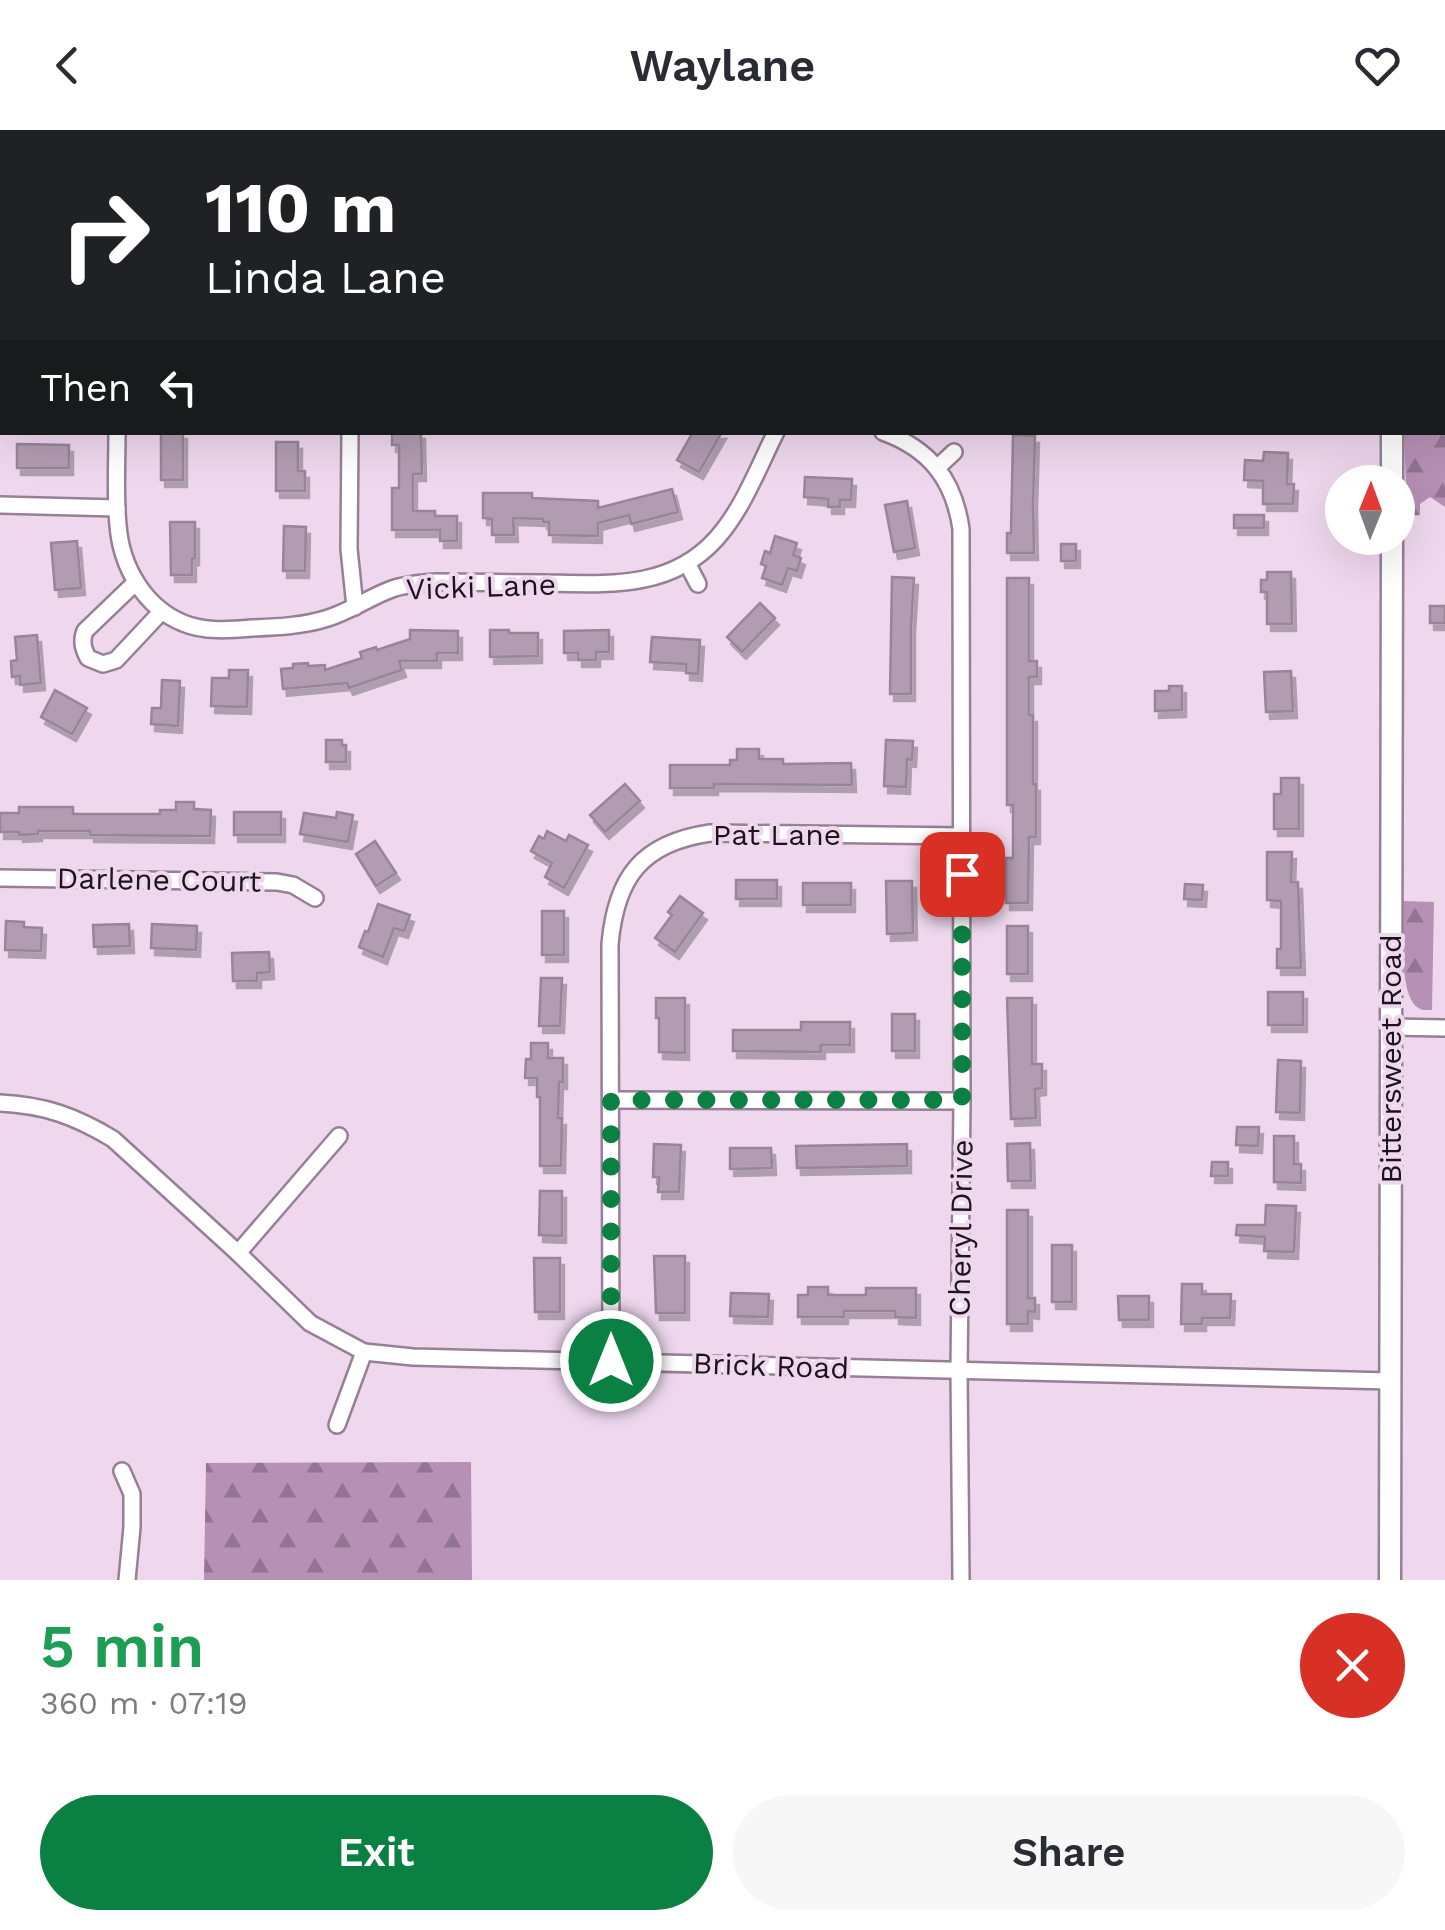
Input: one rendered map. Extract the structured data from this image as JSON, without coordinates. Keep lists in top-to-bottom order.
{
  "streets": {
    "street": [
      "Vicki Lane",
      "Pat Lane",
      "Darlene Court",
      "Bittersweet Road",
      "Cheryl Drive",
      "Brick Road"
    ]
  },
  "crossings": [
    ["Pat Lane", "Cheryl Drive"],
    ["Pat Lane", "Brick Road"],
    ["Bittersweet Road", "Brick Road"],
    ["Cheryl Drive", "Brick Road"]
  ],
  "north": "top",
  "page": {
    "header": "Waylane",
    "turn": ["110 m", "Linda Lane"],
    "then": "Then",
    "heading": ["5 min", "360 m · 07:19"],
    "buttons": ["Exit", "Share"]
  }
}
